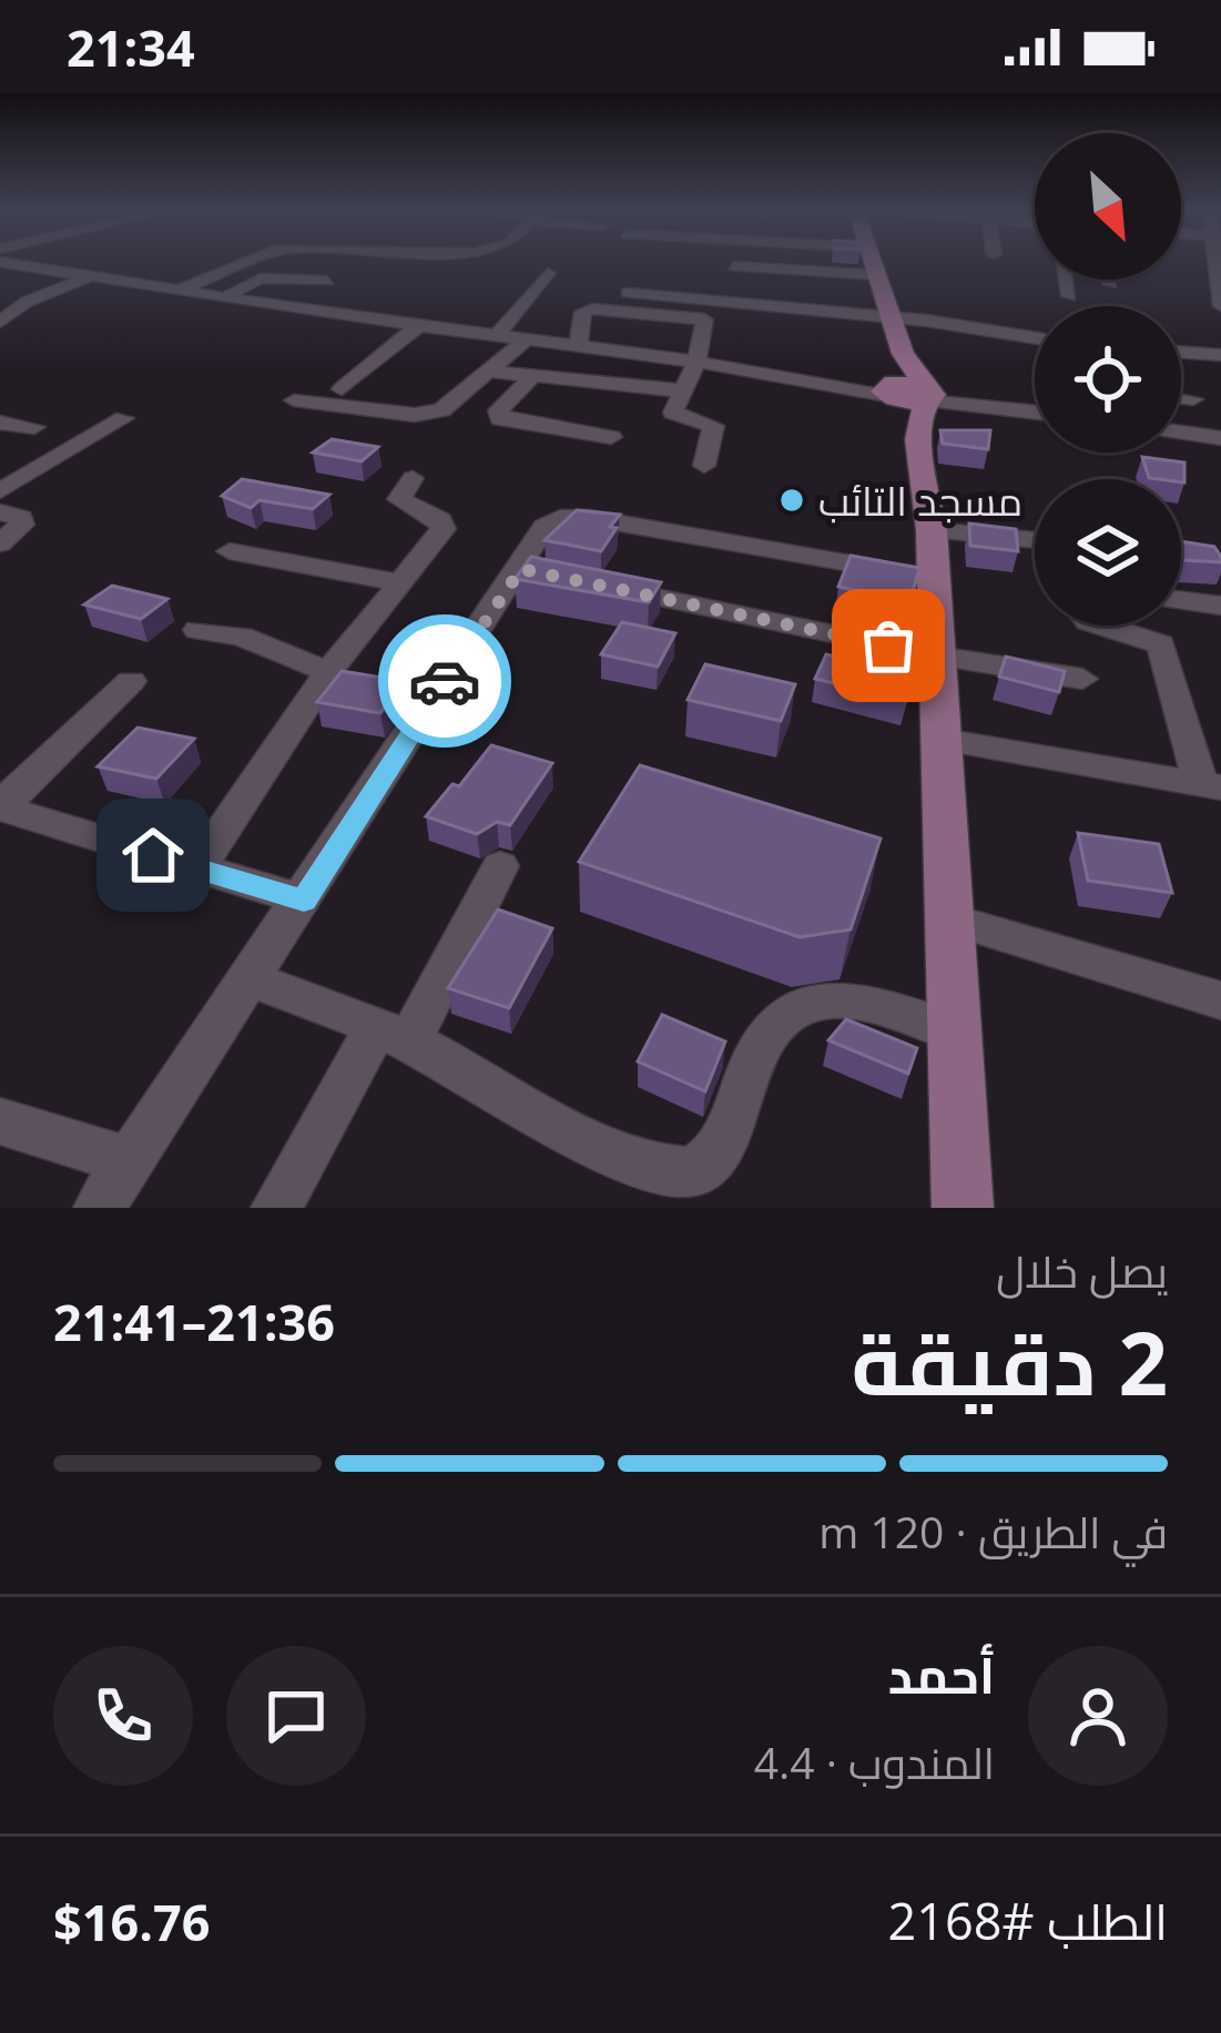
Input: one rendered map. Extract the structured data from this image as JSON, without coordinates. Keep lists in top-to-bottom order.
{
  "places": ["مسجد التائب"],
  "north": "bottom right",
  "page": {
    "status": "21:34",
    "heading": ["2 دقيقة", "يصل خلال", "21:36–21:41"],
    "panel": [
      "أحمد",
      "المندوب · 4.4",
      "الطلب #2168",
      "$16.76"
    ],
    "bar": "في الطريق · 120 m"
  }
}
